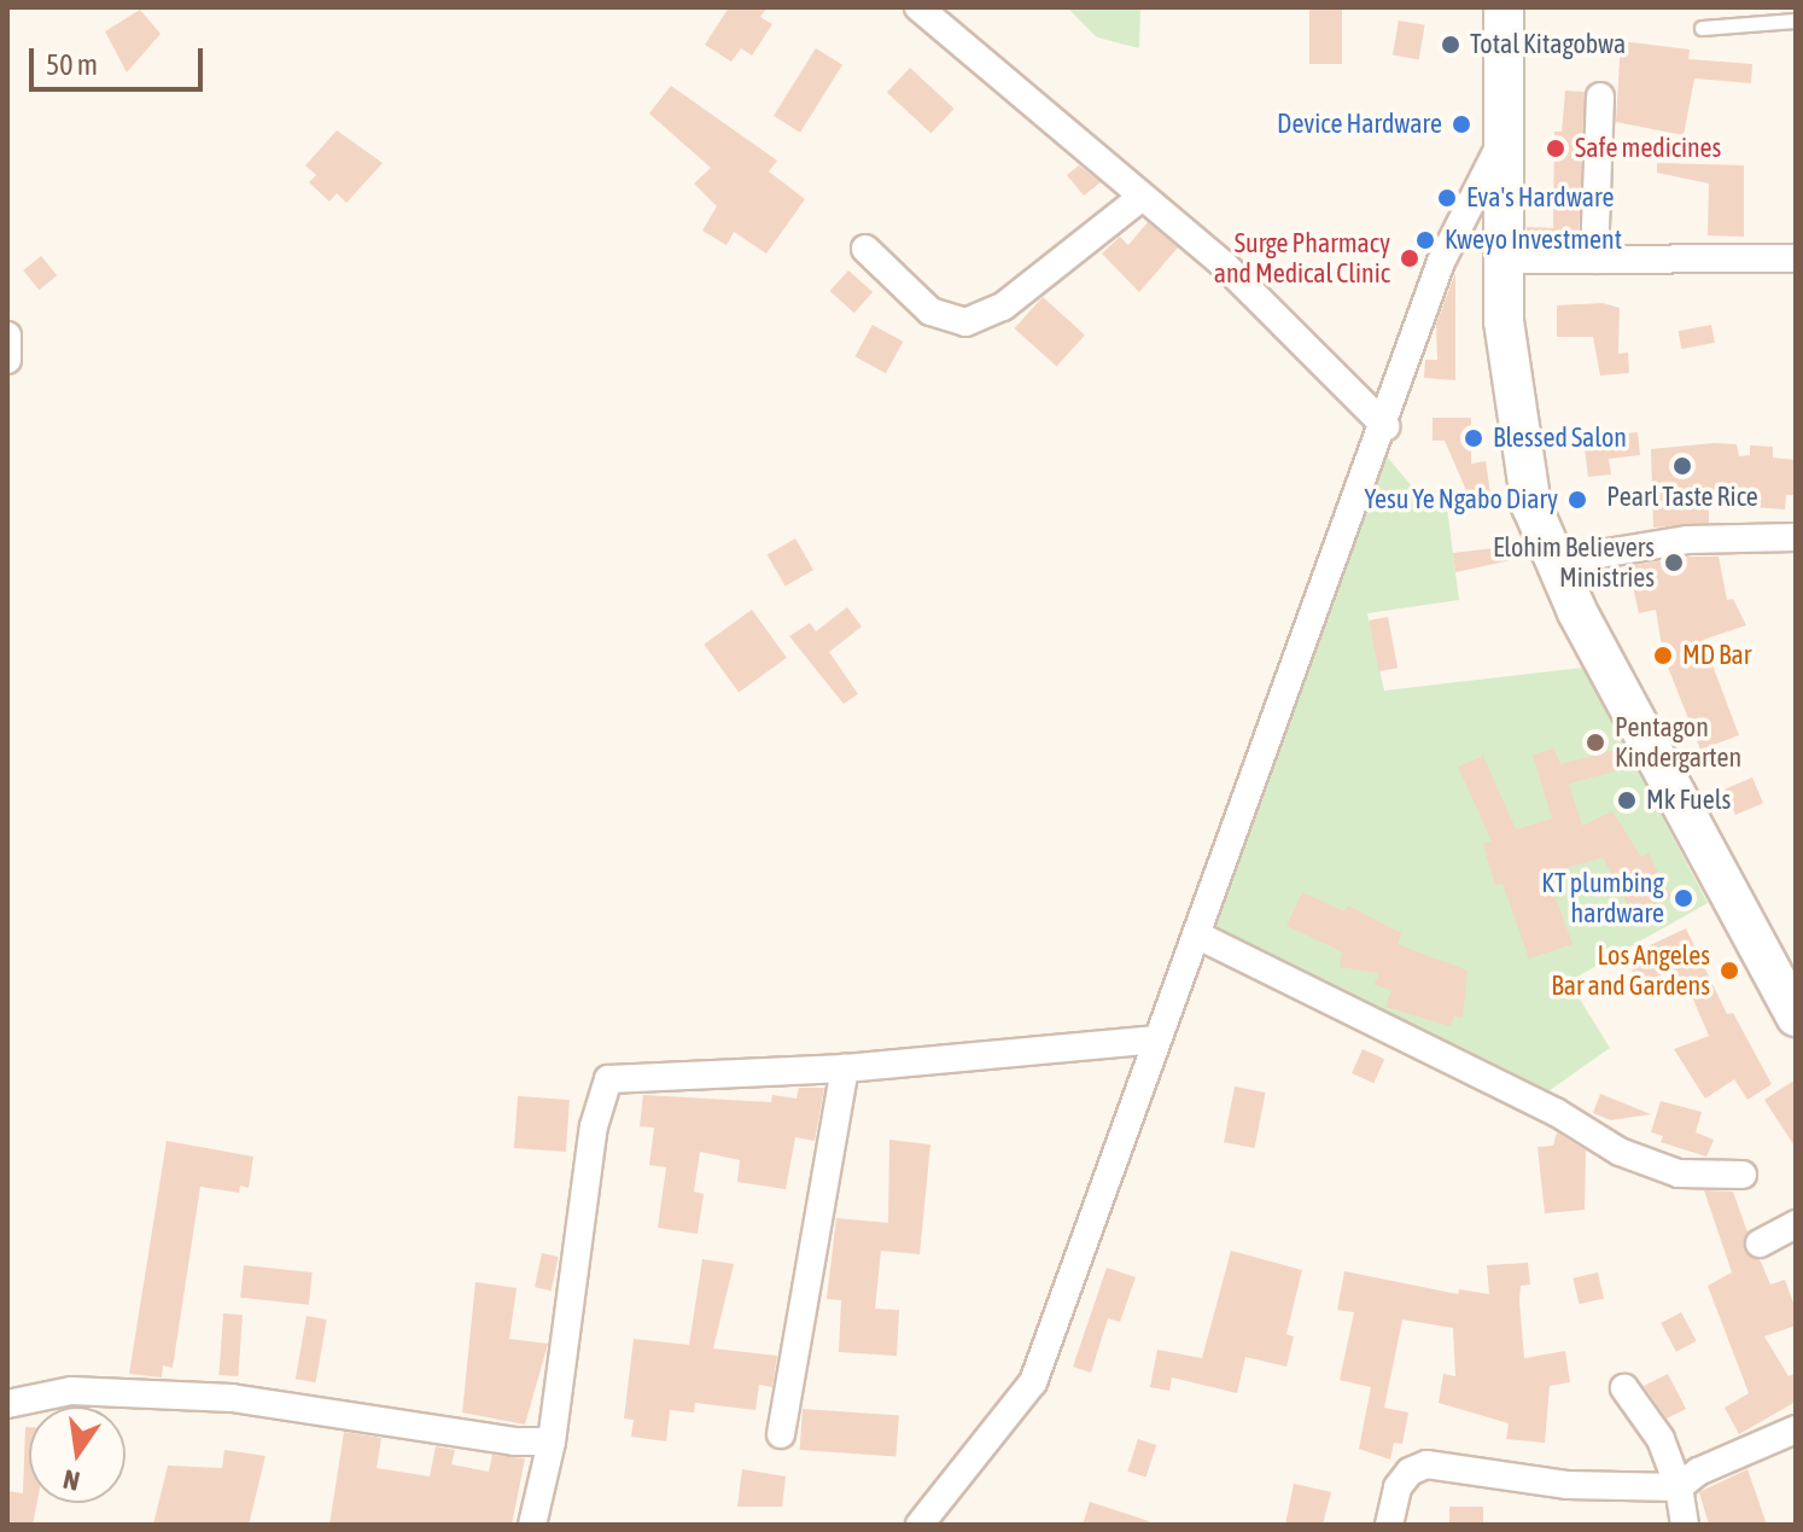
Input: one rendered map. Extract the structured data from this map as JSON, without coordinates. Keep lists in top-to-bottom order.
{
  "places": [
    "Total Kitagobwa",
    "Device Hardware",
    "Safe medicines",
    "Eva's Hardware",
    "Kweyo Investment",
    "Surge Pharmacy and Medical Clinic",
    "Blessed Salon",
    "Pearl Taste Rice",
    "Yesu Ye Ngabo Diary",
    "Elohim Believers Ministries",
    "MD Bar",
    "Pentagon Kindergarten",
    "Mk Fuels",
    "KT plumbing hardware",
    "Los Angeles Bar and Gardens"
  ],
  "scale_bar": "50 m",
  "north": "bottom"
}
